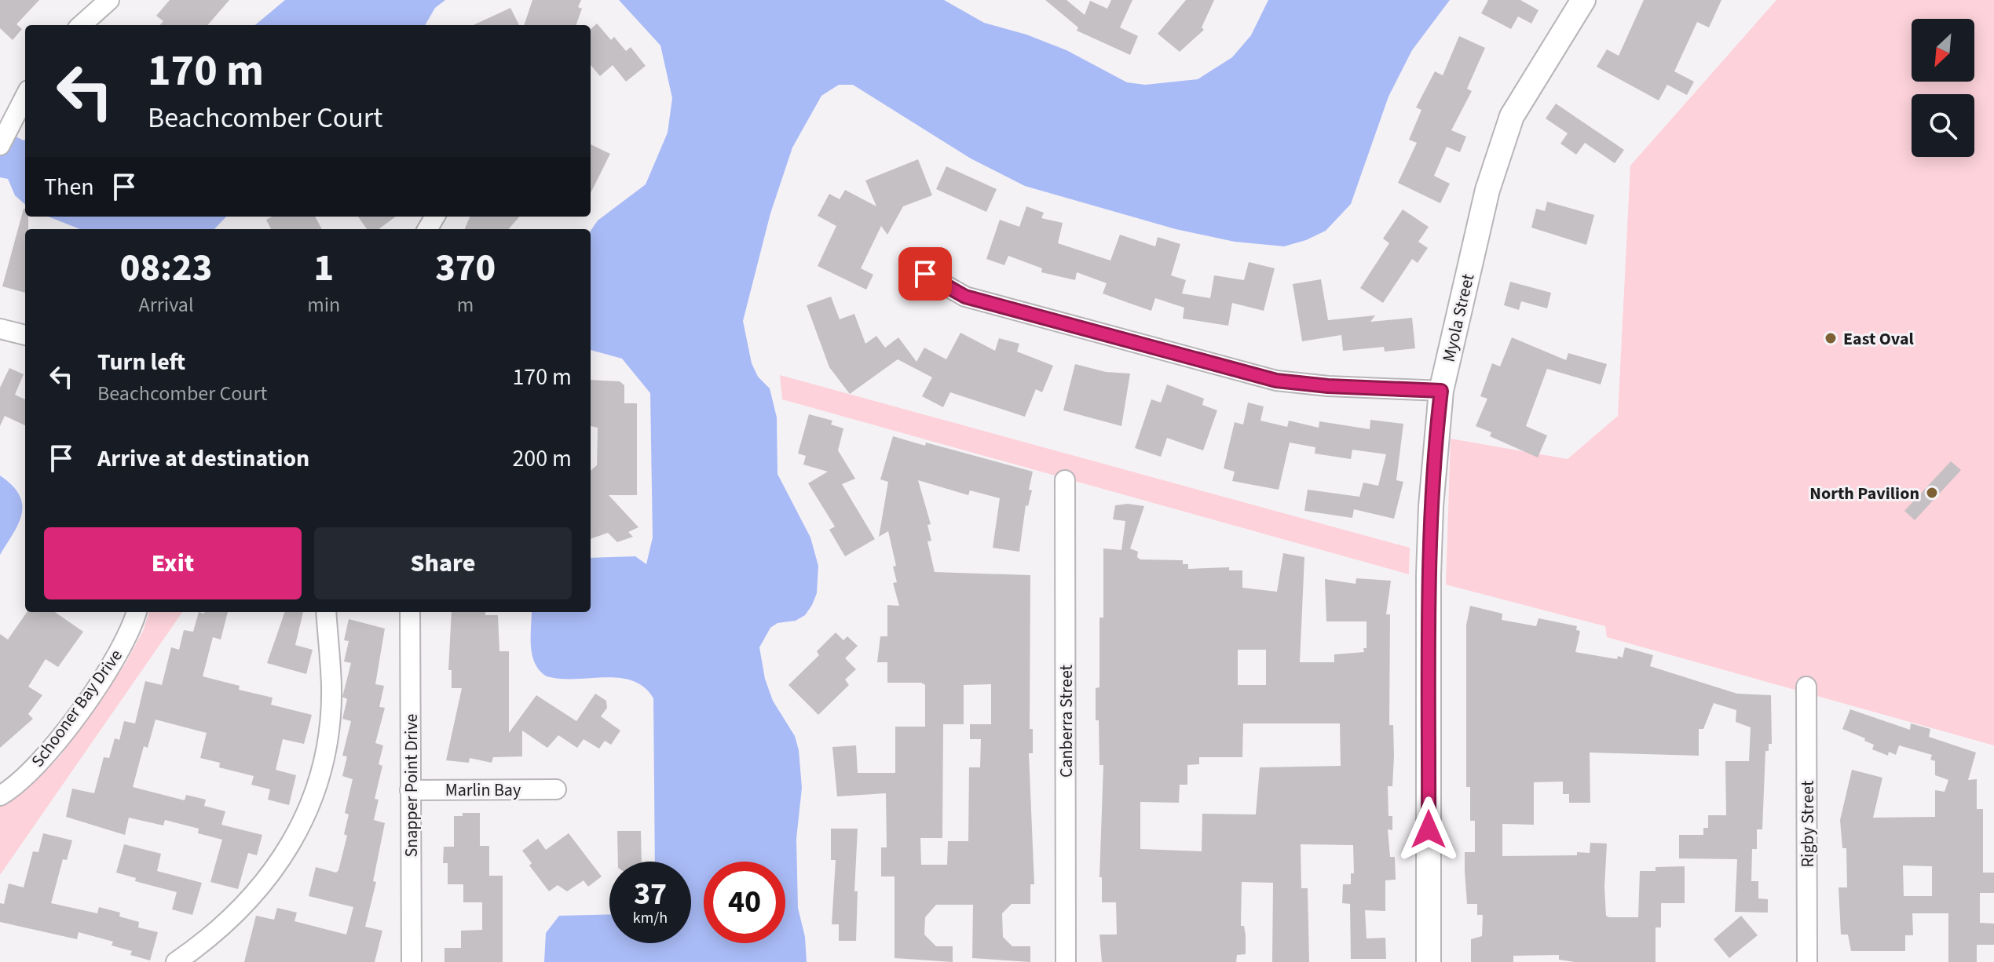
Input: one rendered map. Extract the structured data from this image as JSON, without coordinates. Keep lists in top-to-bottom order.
{
  "streets": {
    "street": [
      "Myola Street",
      "Schooner Bay Drive",
      "Canberra Street",
      "Snapper Point Drive",
      "Marlin Bay",
      "Rigby Street"
    ]
  },
  "crossings": [
    ["Snapper Point Drive", "Marlin Bay"]
  ],
  "places": ["East Oval", "North Pavilion"],
  "north": "bottom left",
  "page": {
    "turn": ["170 m", "Beachcomber Court"],
    "then": "Then",
    "eta": [
      "08:23",
      "Arrival",
      "1",
      "min",
      "370",
      "m"
    ],
    "list": [
      {
        "name": "Turn left",
        "note": "Beachcomber Court",
        "value": "170 m"
      },
      {
        "name": "Arrive at destination",
        "value": "200 m"
      }
    ],
    "buttons": ["Exit", "Share"],
    "speed": "37 km/h",
    "limit": "40"
  }
}
